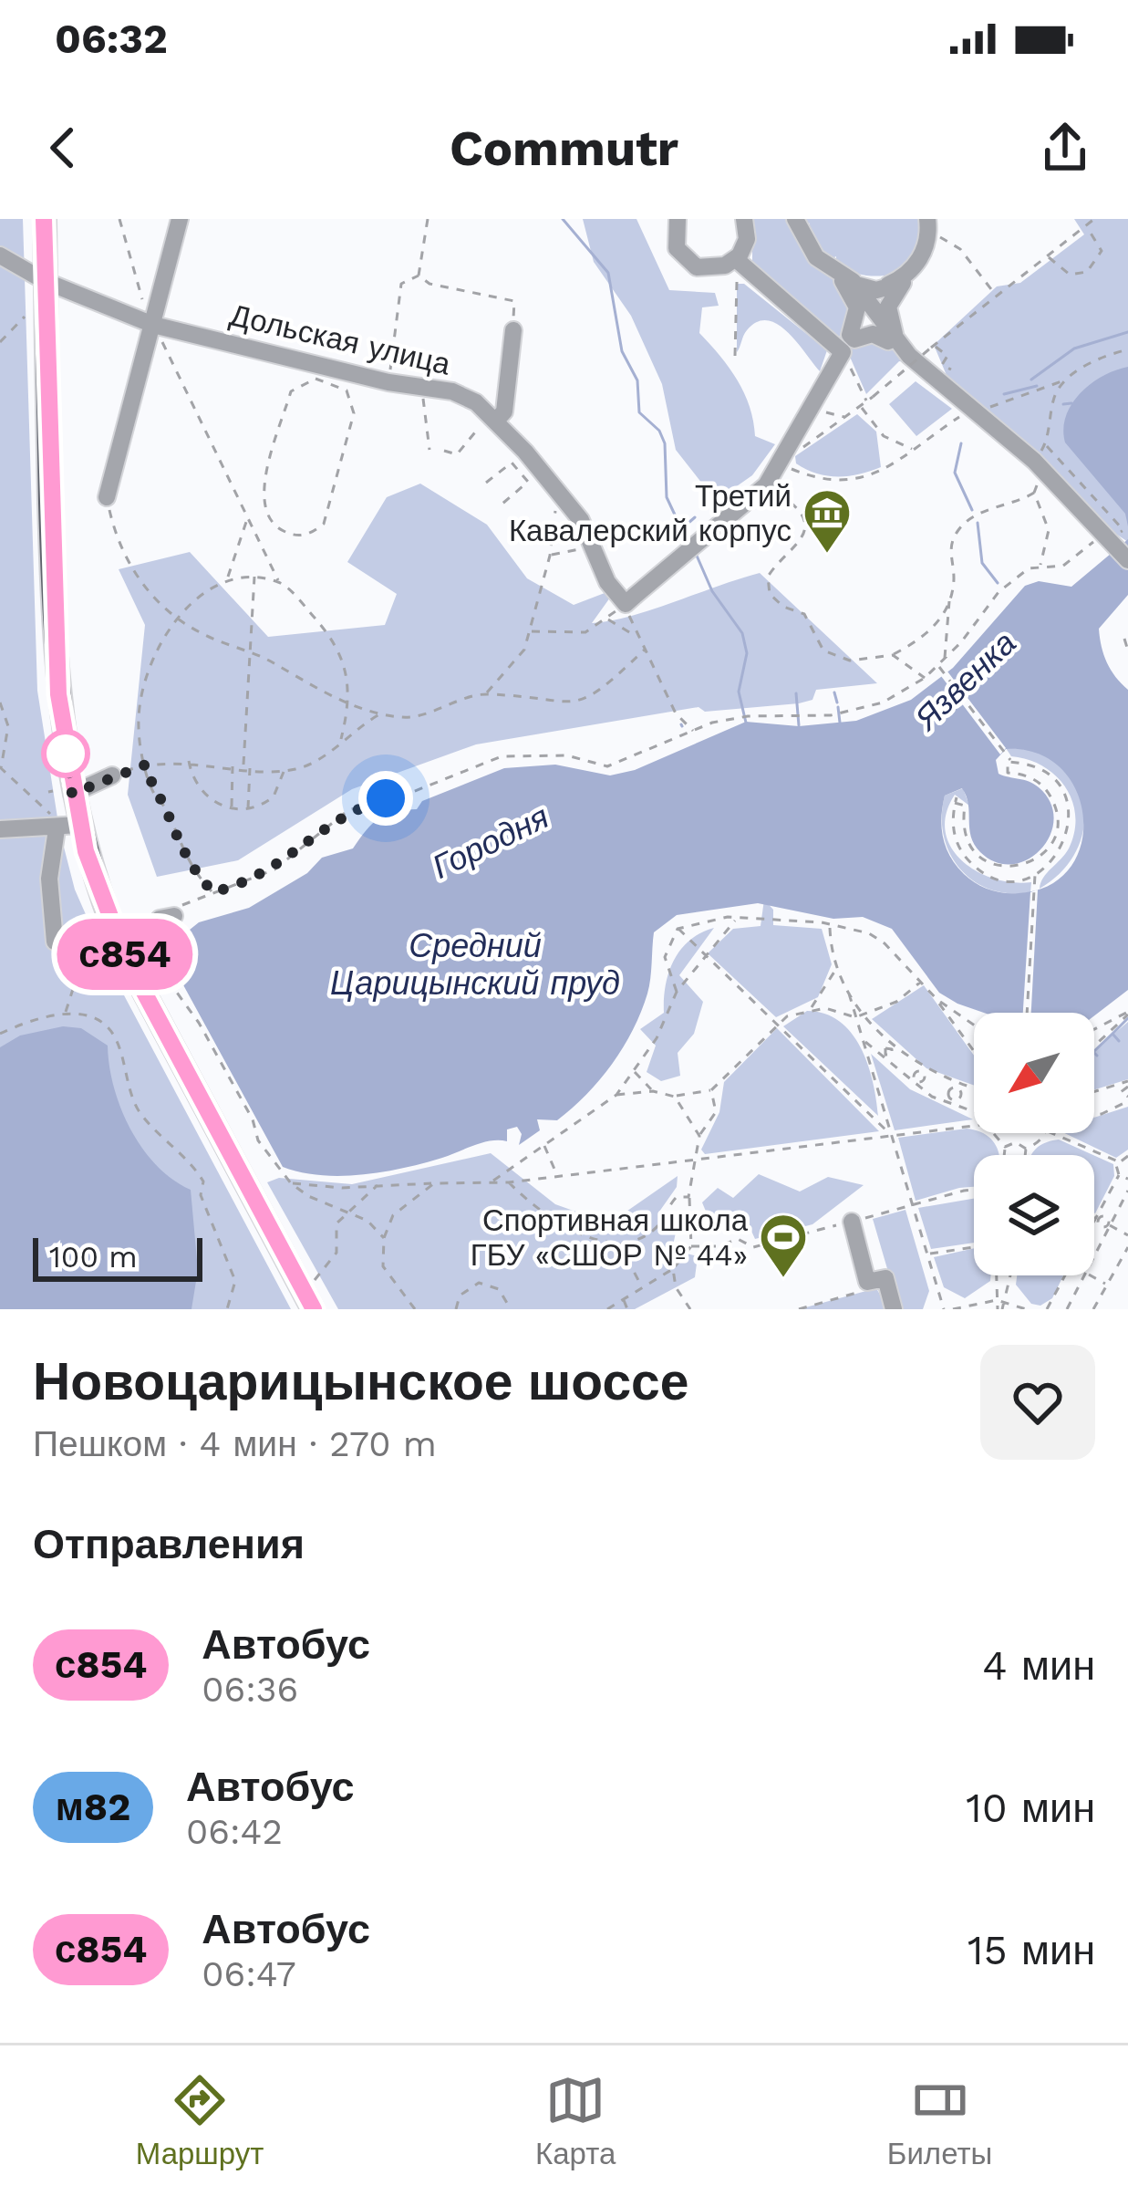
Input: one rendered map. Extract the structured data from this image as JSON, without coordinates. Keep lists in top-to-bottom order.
{
  "streets": {
    "street": ["Дольская улица"]
  },
  "water": ["Язвенка", "Городня", "Средний Царицынский пруд"],
  "places": {
    "museum": ["Третий Кавалерский корпус"],
    "sports": ["Спортивная школа ГБУ «СШОР № 44»"]
  },
  "lines": ["bus line с854"],
  "scale_bar": "100 m",
  "north": "bottom left",
  "page": {
    "status": "06:32",
    "header": "Commutr",
    "on_map": "с854",
    "scale": "100 m",
    "heading": [
      ["Новоцарицынское шоссе", "Пешком · 4 мин · 270 m"],
      "Отправления"
    ],
    "list": [
      {
        "mark": "с854",
        "name": "Автобус",
        "note": "06:36",
        "value": "4 мин"
      },
      {
        "mark": "м82",
        "name": "Автобус",
        "note": "06:42",
        "value": "10 мин"
      },
      {
        "mark": "с854",
        "name": "Автобус",
        "note": "06:47",
        "value": "15 мин"
      }
    ],
    "tabs": ["Маршрут", "Карта", "Билеты"]
  }
}
